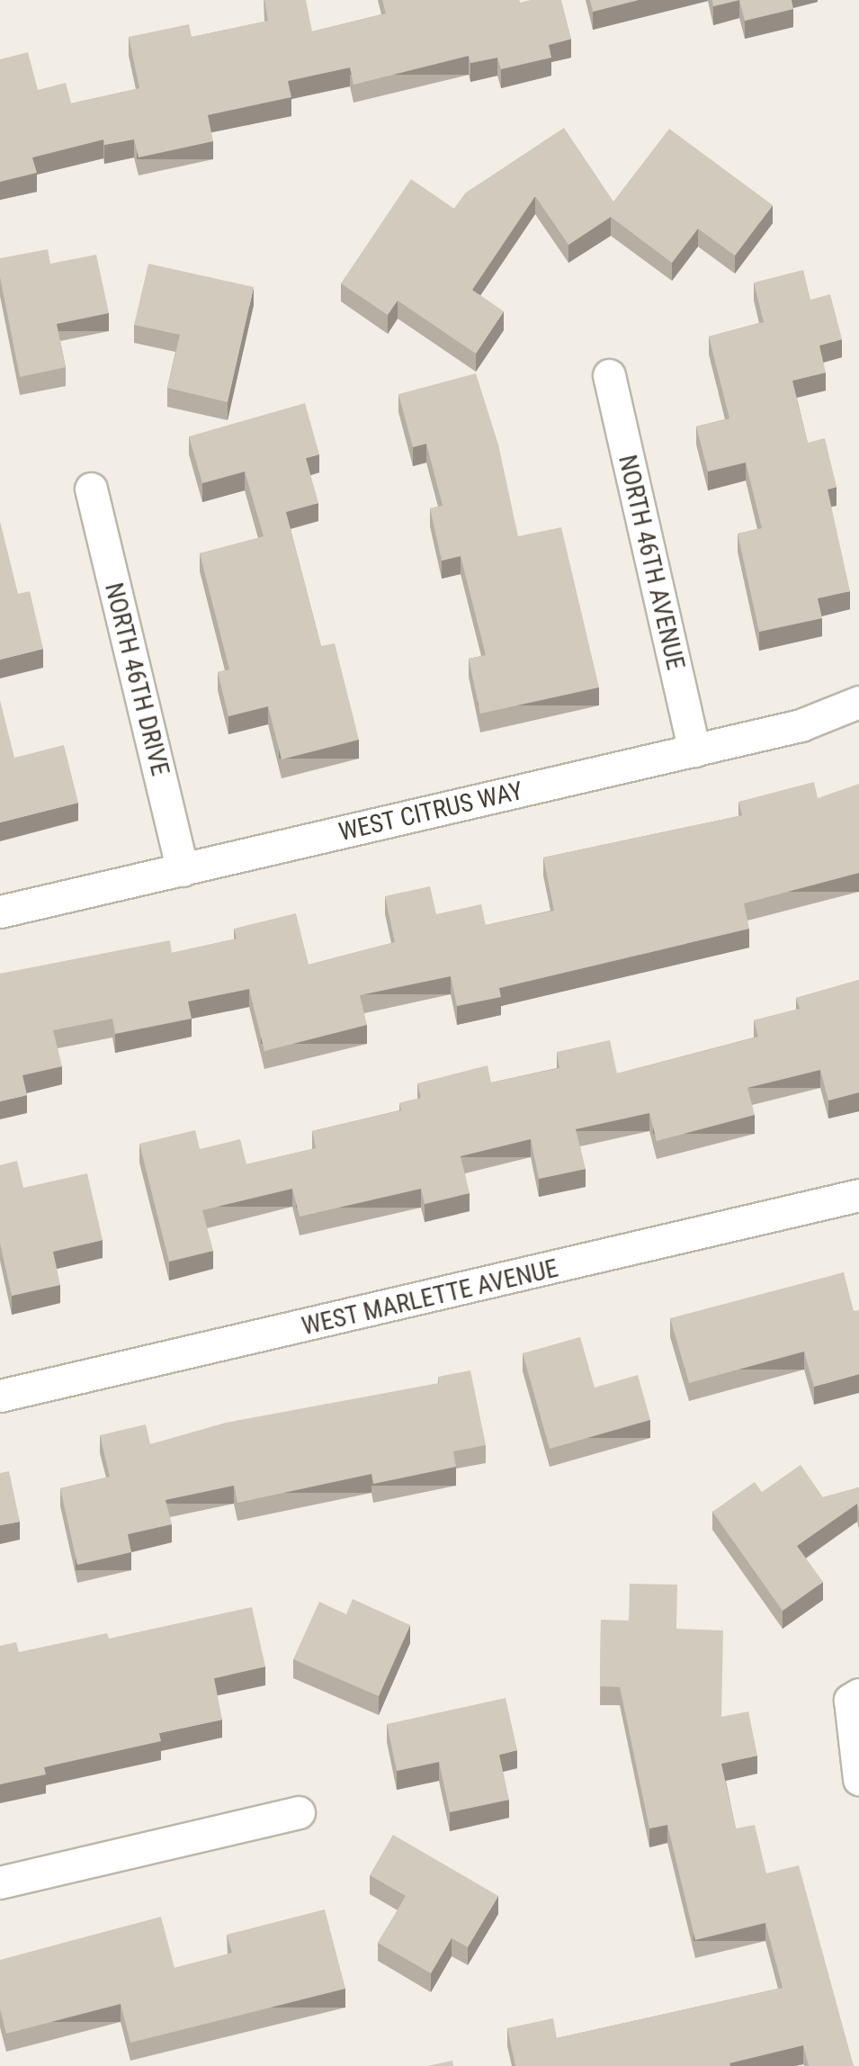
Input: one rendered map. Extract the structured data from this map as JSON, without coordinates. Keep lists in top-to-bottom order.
{
  "streets": {
    "street": [
      "NORTH 46TH AVENUE",
      "NORTH 46TH DRIVE",
      "WEST CITRUS WAY",
      "WEST MARLETTE AVENUE"
    ]
  },
  "crossings": [
    ["NORTH 46TH AVENUE", "WEST CITRUS WAY"],
    ["NORTH 46TH DRIVE", "WEST CITRUS WAY"]
  ]
}
